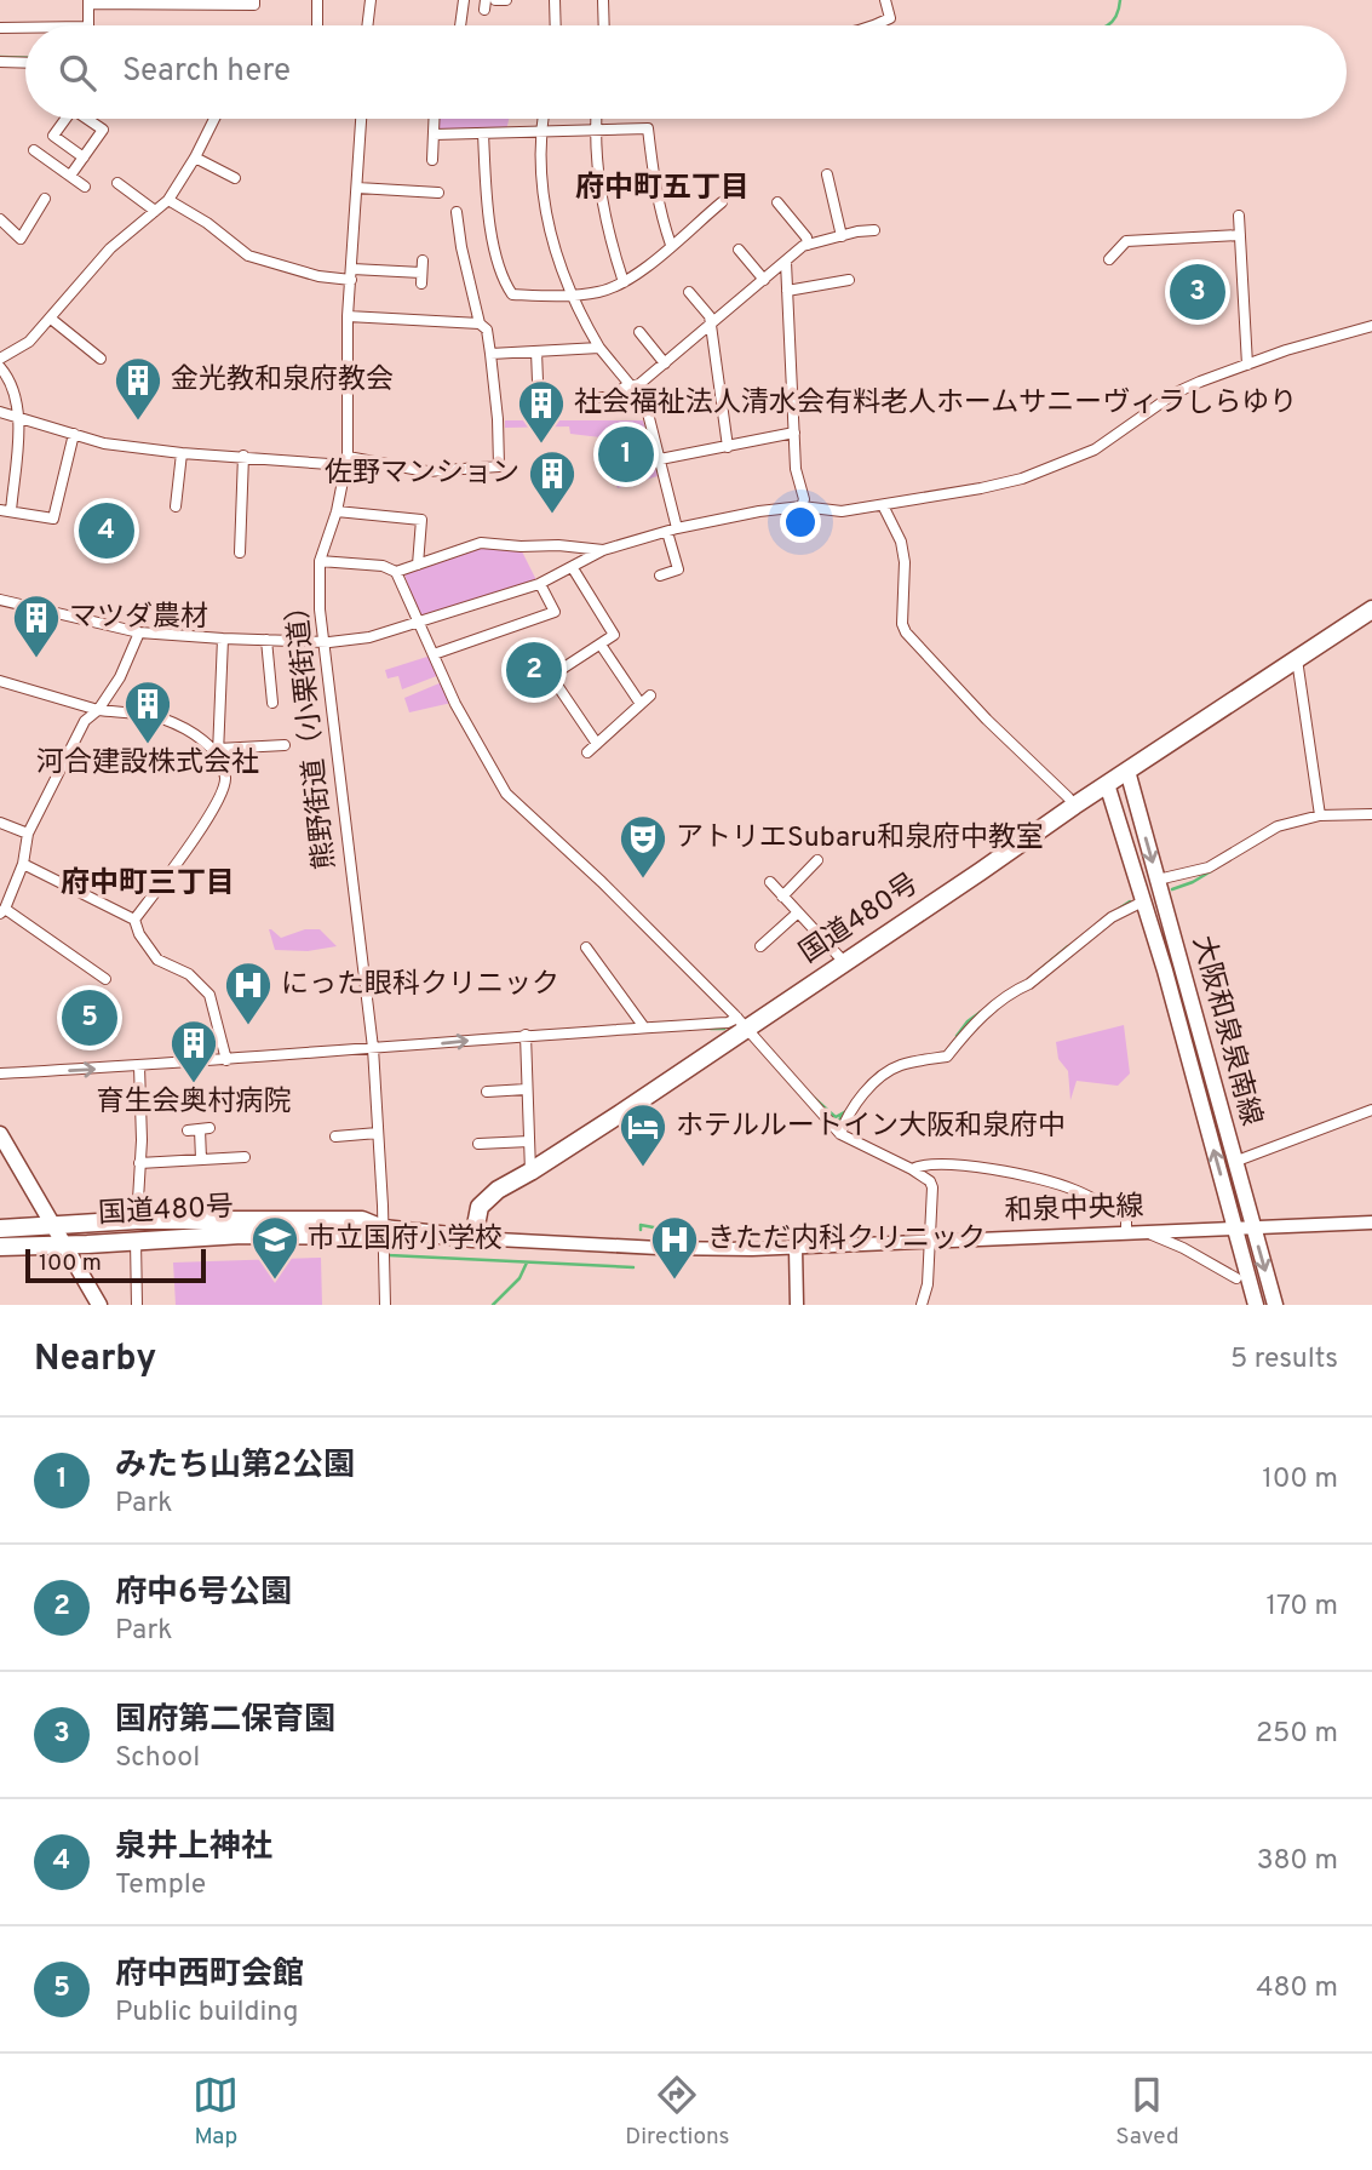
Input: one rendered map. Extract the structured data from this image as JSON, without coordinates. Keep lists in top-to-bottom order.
{
  "streets": {
    "highway": ["国道480号"],
    "main road": ["大阪和泉泉南線"],
    "street": ["熊野街道（小栗街道）", "和泉中央線"]
  },
  "crossings": [
    ["熊野街道（小栗街道）", "国道480号"],
    ["国道480号", "大阪和泉泉南線"],
    ["国道480号", "和泉中央線"],
    ["大阪和泉泉南線", "和泉中央線"]
  ],
  "districts": ["府中町五丁目", "府中町三丁目"],
  "places": {
    "building": [
      "金光教和泉府教会",
      "社会福祉法人清水会有料老人ホームサニーヴィラしらゆり",
      "佐野マンション",
      "マツダ農材",
      "河合建設株式会社",
      "育生会奥村病院"
    ],
    "theatre": ["アトリエSubaru和泉府中教室"],
    "hospital": ["にった眼科クリニック", "きただ内科クリニック"],
    "hotel": ["ホテルルートイン大阪和泉府中"],
    "school or university": ["市立国府小学校"]
  },
  "scale_bar": "100 m",
  "page": {
    "search": "Search here",
    "pins": [
      "3",
      "1",
      "4",
      "2",
      "5"
    ],
    "scale": "100 m",
    "heading": ["Nearby", "5 results"],
    "list": [
      {
        "mark": "1",
        "name": "みたち山第2公園",
        "note": "Park",
        "value": "100 m"
      },
      {
        "mark": "2",
        "name": "府中6号公園",
        "note": "Park",
        "value": "170 m"
      },
      {
        "mark": "3",
        "name": "国府第二保育園",
        "note": "School",
        "value": "250 m"
      },
      {
        "mark": "4",
        "name": "泉井上神社",
        "note": "Temple",
        "value": "380 m"
      },
      {
        "mark": "5",
        "name": "府中西町会館",
        "note": "Public building",
        "value": "480 m"
      }
    ],
    "nav": ["Map", "Directions", "Saved"]
  }
}
